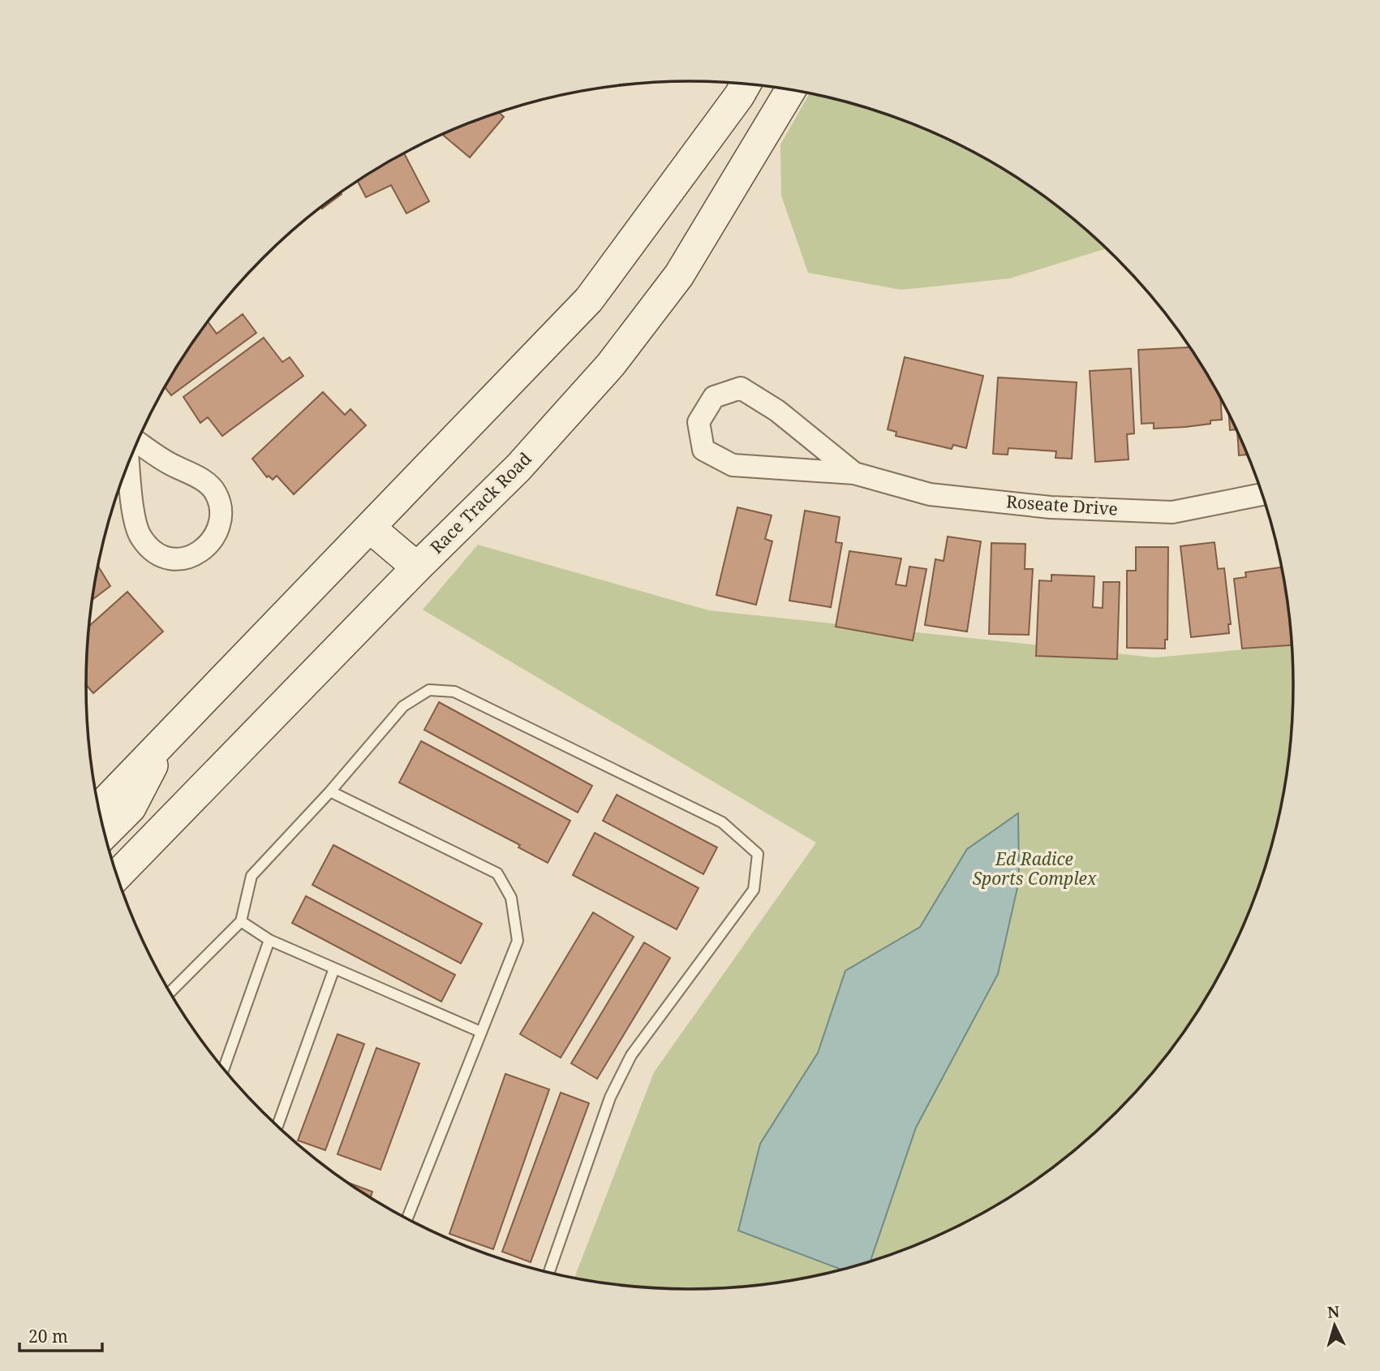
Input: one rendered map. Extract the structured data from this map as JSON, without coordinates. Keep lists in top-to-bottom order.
{
  "streets": {
    "main road": ["Race Track Road"],
    "street": ["Roseate Drive"]
  },
  "parks": ["Ed Radice Sports Complex"],
  "scale_bar": "20 m",
  "north": "top"
}
